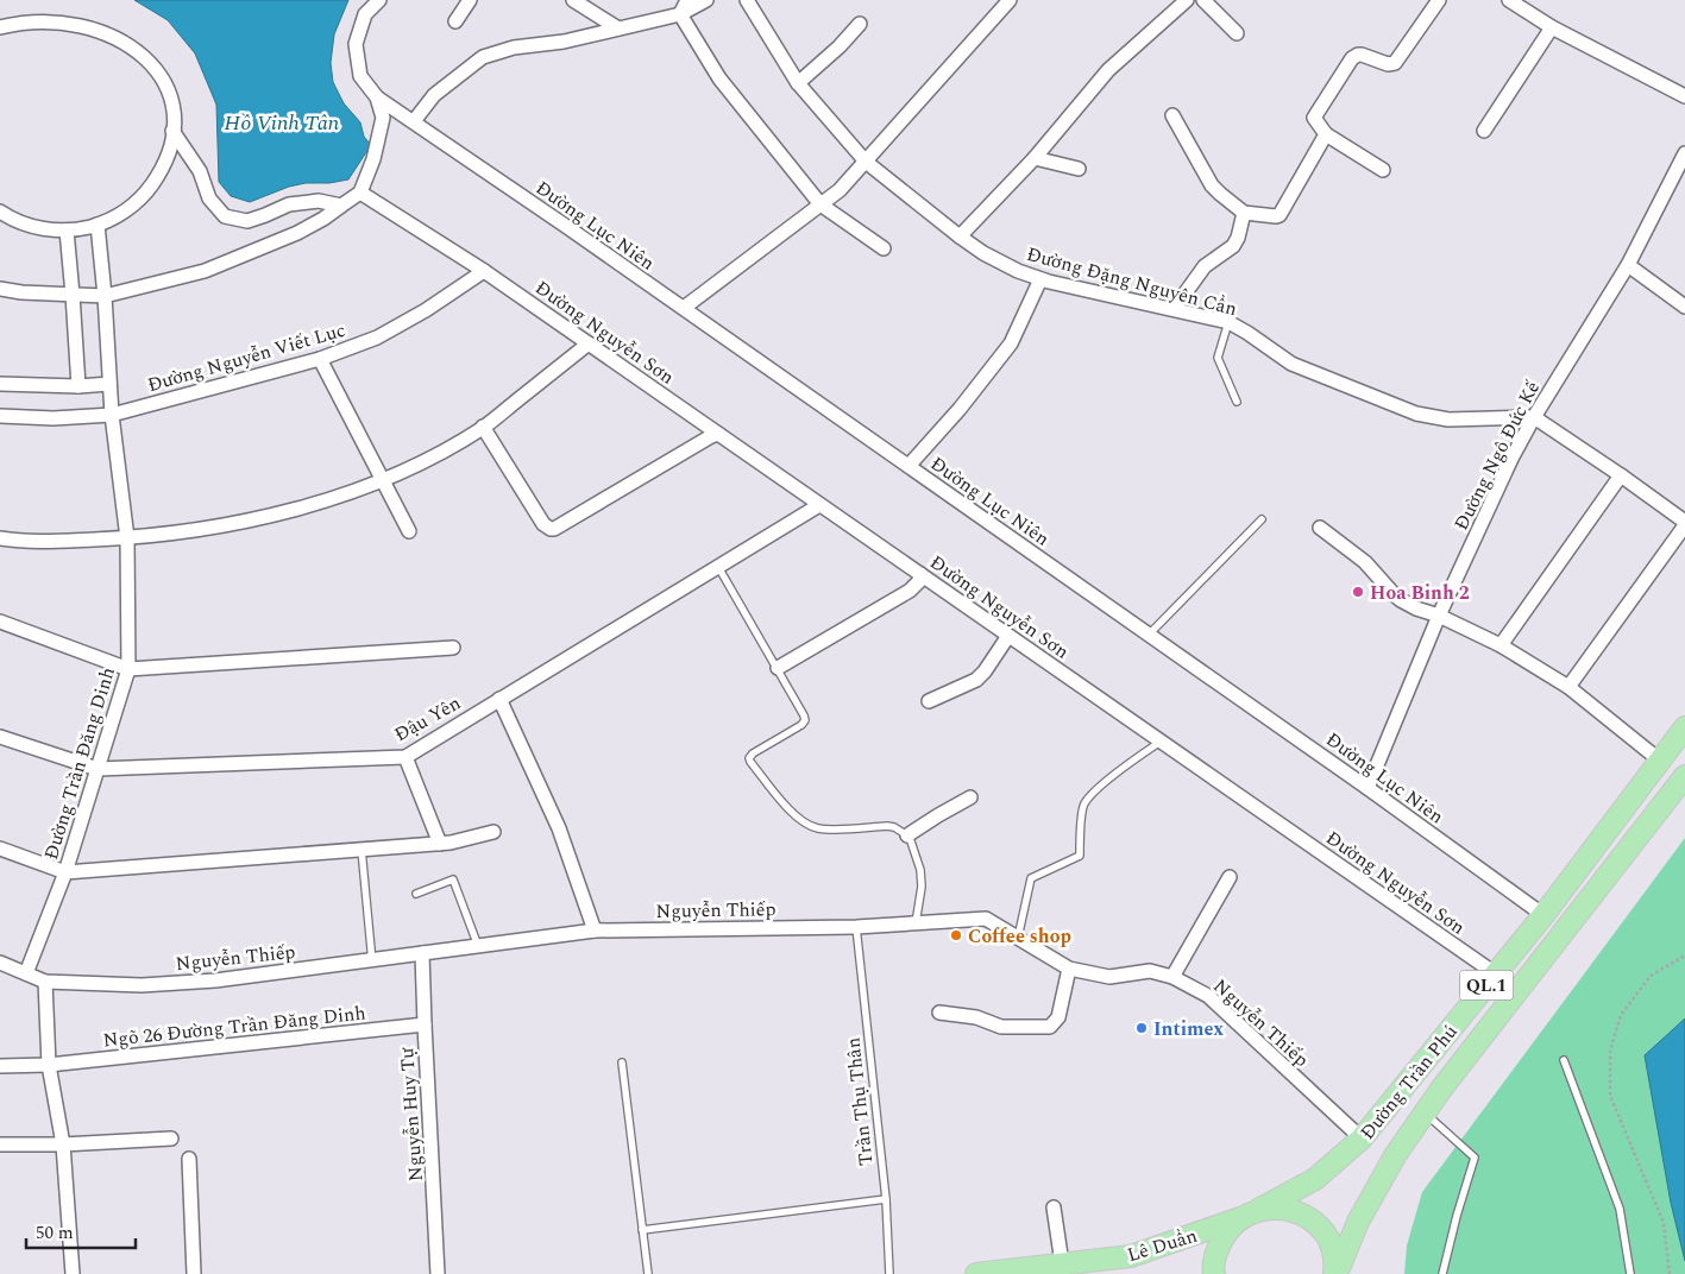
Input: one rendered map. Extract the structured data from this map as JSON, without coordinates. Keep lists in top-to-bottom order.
{
  "streets": {
    "main road": ["QL.1", "Đường Trần Phú", "Lê Duẩn"],
    "street": [
      "Đường Lục Niên",
      "Đường Đặng Nguyên Cẩn",
      "Đường Nguyễn Sơn",
      "Đường Nguyễn Viết Lục",
      "Đường Ngô Đức Kế",
      "Đậu Yên",
      "Đường Trần Đăng Dinh",
      "Nguyễn Thiếp",
      "Ngõ 26 Đường Trần Đăng Dinh",
      "Nguyễn Huy Tự"
    ],
    "lane": ["Trần Thụ Thân"]
  },
  "crossings": [
    ["Đường Lục Niên", "Đường Ngô Đức Kế"],
    ["Đường Lục Niên", "Đường Trần Phú"],
    ["Đường Đặng Nguyên Cẩn", "Đường Ngô Đức Kế"],
    ["Đường Nguyễn Sơn", "Đường Nguyễn Viết Lục"],
    ["Đường Nguyễn Sơn", "Đậu Yên"],
    ["Đường Nguyễn Sơn", "Đường Trần Phú"],
    ["Đường Nguyễn Viết Lục", "Đường Trần Đăng Dinh"],
    ["Đậu Yên", "Đường Trần Đăng Dinh"],
    ["Đường Trần Đăng Dinh", "Nguyễn Thiếp"],
    ["Nguyễn Thiếp", "Đường Trần Phú"],
    ["Nguyễn Thiếp", "Trần Thụ Thân"],
    ["Nguyễn Thiếp", "Nguyễn Huy Tự"],
    ["QL.1", "Đường Trần Phú"],
    ["QL.1", "Lê Duẩn"],
    ["Ngõ 26 Đường Trần Đăng Dinh", "Nguyễn Huy Tự"],
    ["Đường Trần Phú", "Lê Duẩn"]
  ],
  "water": ["Hồ Vinh Tân"],
  "places": ["Hoa Binh 2", "Coffee shop", "Intimex"],
  "scale_bar": "50 m"
}
